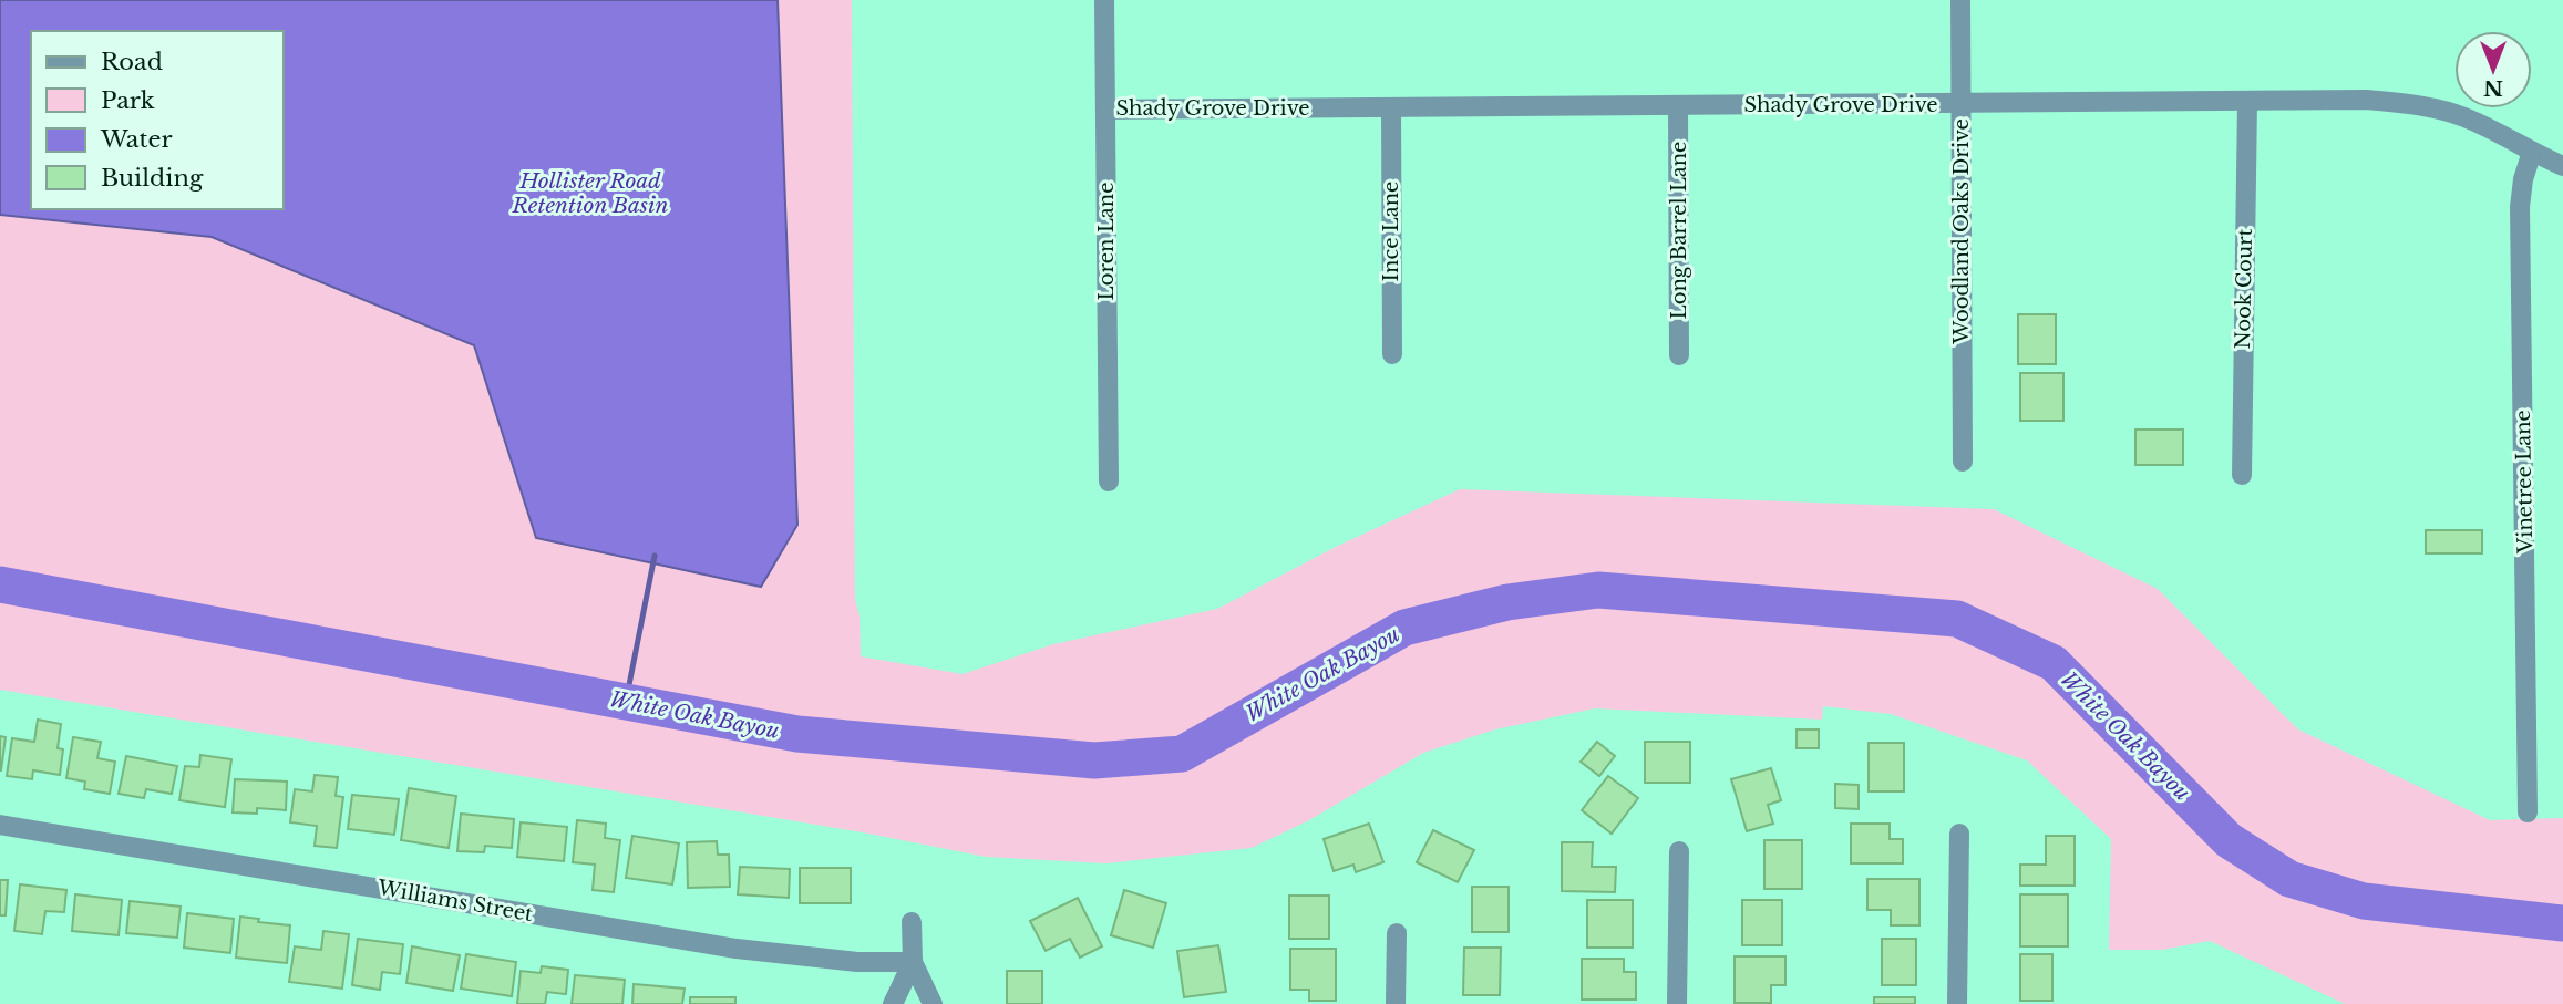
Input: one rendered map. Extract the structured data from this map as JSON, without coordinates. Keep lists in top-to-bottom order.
{
  "streets": {
    "street": [
      "Shady Grove Drive",
      "Long Barrel Lane",
      "Ince Lane",
      "Woodland Oaks Drive",
      "Loren Lane",
      "Nook Court",
      "Vinetree Lane",
      "Williams Street"
    ]
  },
  "crossings": [
    ["Shady Grove Drive", "Long Barrel Lane"],
    ["Shady Grove Drive", "Ince Lane"],
    ["Shady Grove Drive", "Woodland Oaks Drive"],
    ["Shady Grove Drive", "Loren Lane"],
    ["Shady Grove Drive", "Nook Court"],
    ["Shady Grove Drive", "Vinetree Lane"]
  ],
  "water": ["Hollister Road Retention Basin", "White Oak Bayou"],
  "legend": [
    "Road",
    "Park",
    "Water",
    "Building"
  ],
  "north": "bottom"
}
